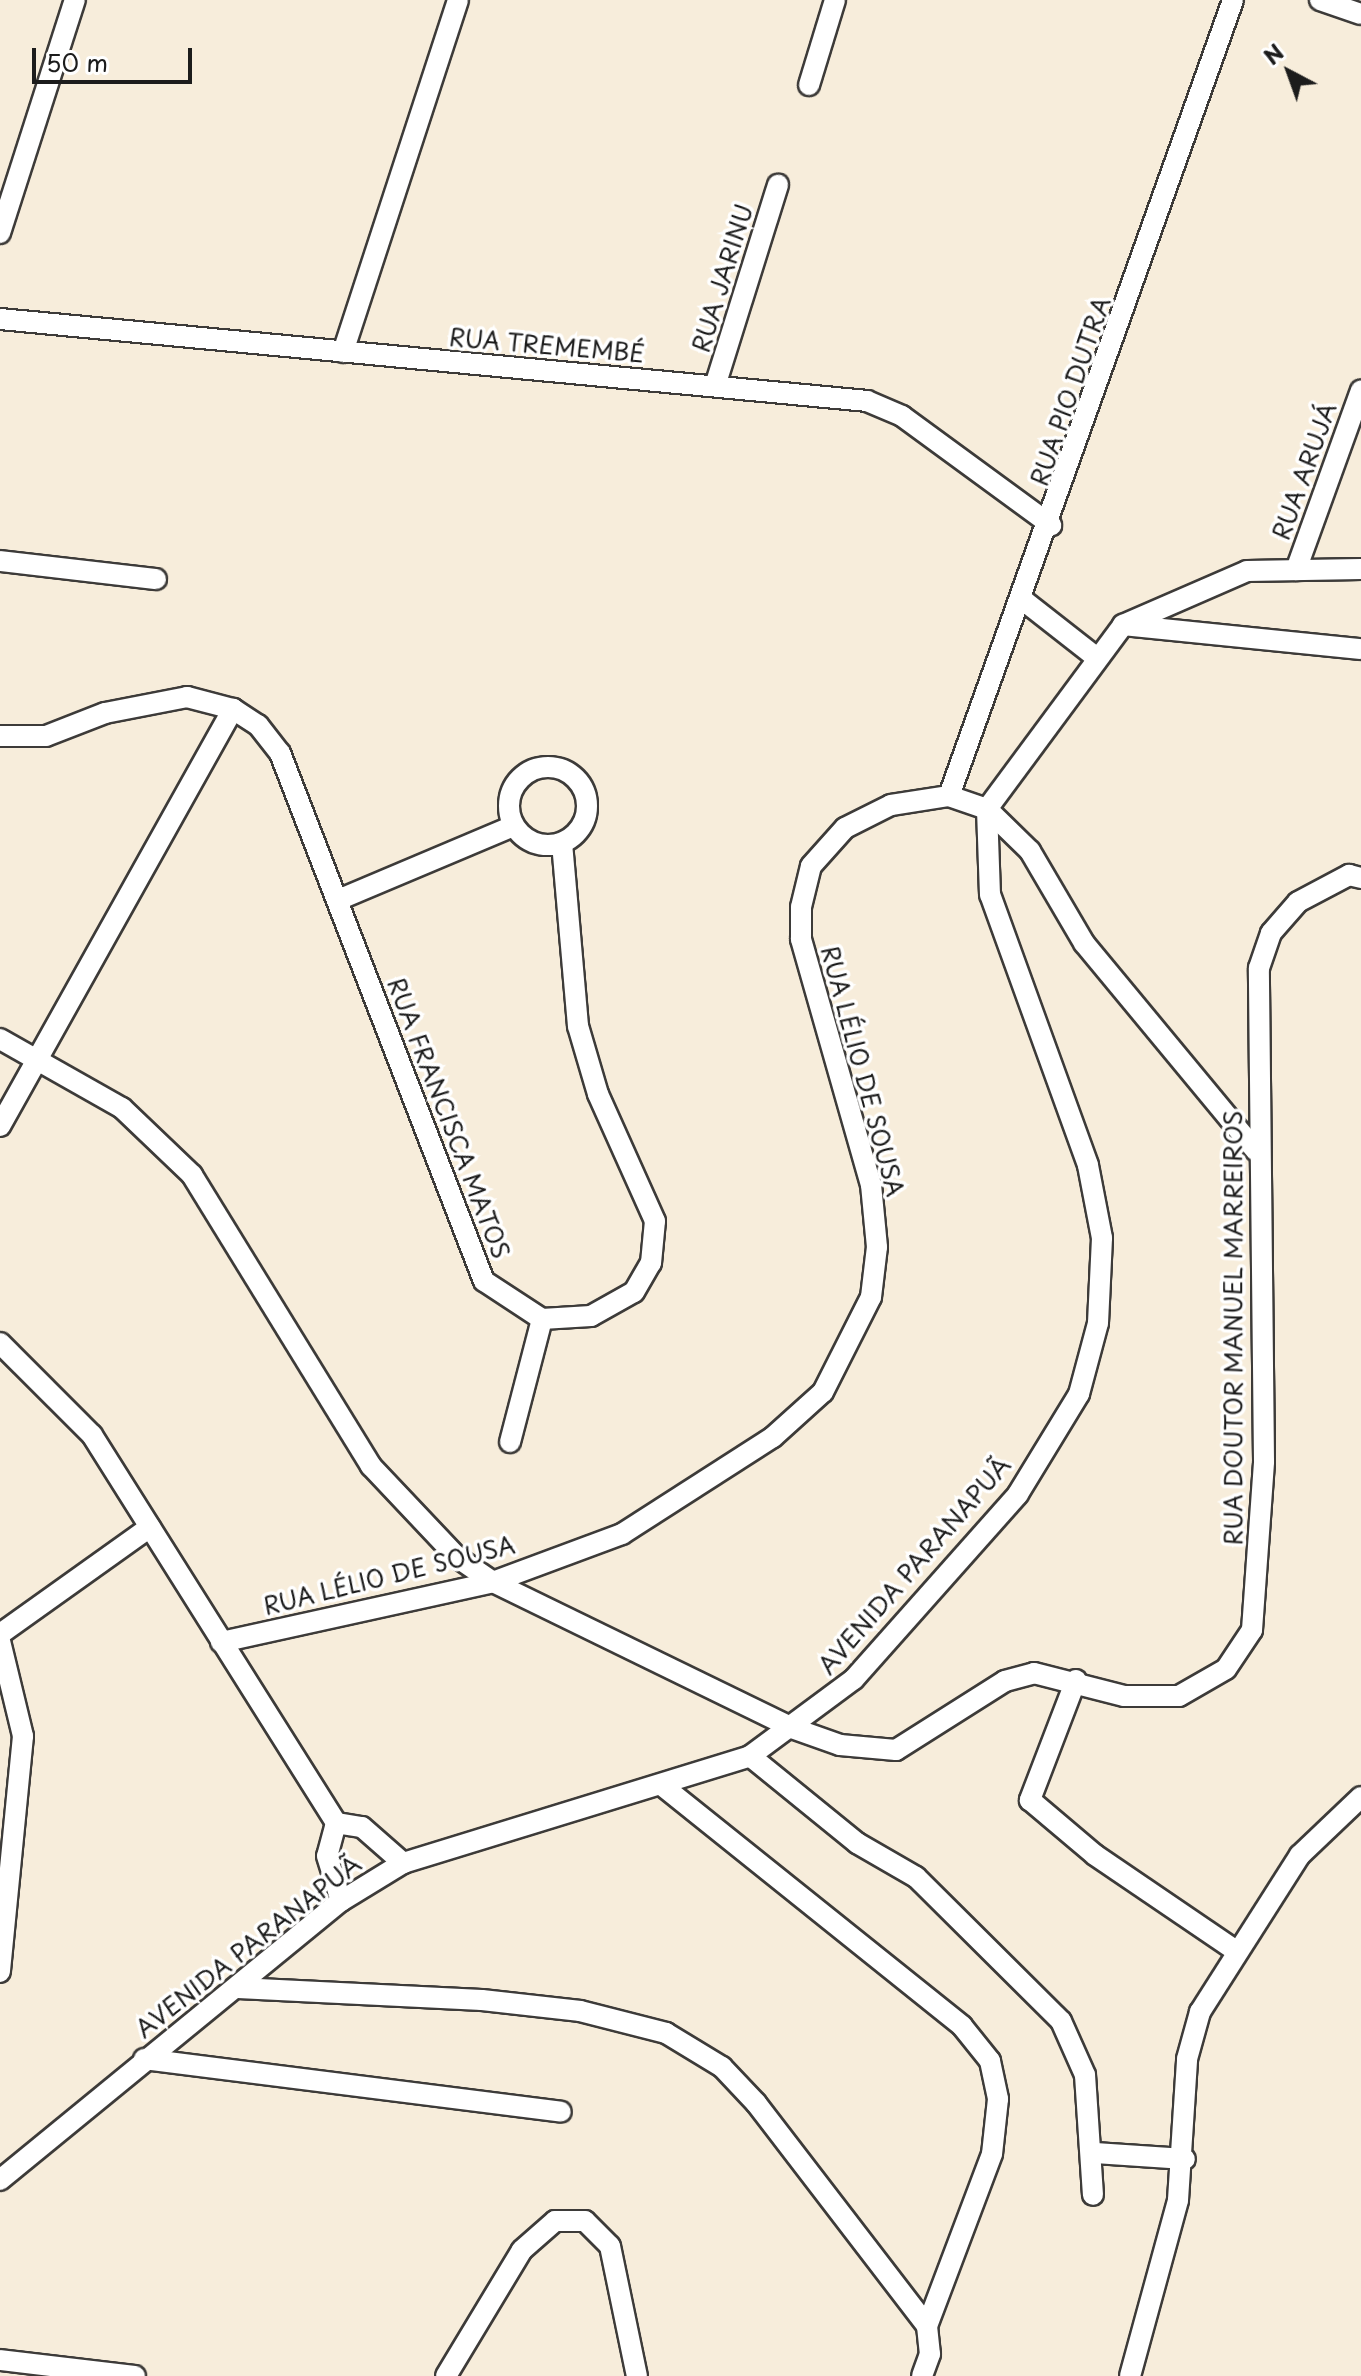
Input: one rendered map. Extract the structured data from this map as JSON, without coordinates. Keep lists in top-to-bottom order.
{
  "streets": {
    "street": [
      "RUA JARINU",
      "RUA TREMEMBÉ",
      "RUA PIO DUTRA",
      "RUA ARUJÁ",
      "RUA LÉLIO DE SOUSA",
      "RUA FRANCISCA MATOS",
      "RUA DOUTOR MANUEL MARREIROS",
      "AVENIDA PARANAPUÃ"
    ]
  },
  "crossings": [
    ["RUA JARINU", "RUA TREMEMBÉ"],
    ["RUA TREMEMBÉ", "RUA PIO DUTRA"],
    ["RUA PIO DUTRA", "RUA LÉLIO DE SOUSA"],
    ["RUA LÉLIO DE SOUSA", "RUA DOUTOR MANUEL MARREIROS"],
    ["RUA LÉLIO DE SOUSA", "AVENIDA PARANAPUÃ"],
    ["RUA DOUTOR MANUEL MARREIROS", "AVENIDA PARANAPUÃ"]
  ],
  "scale_bar": "50 m",
  "north": "top left"
}
